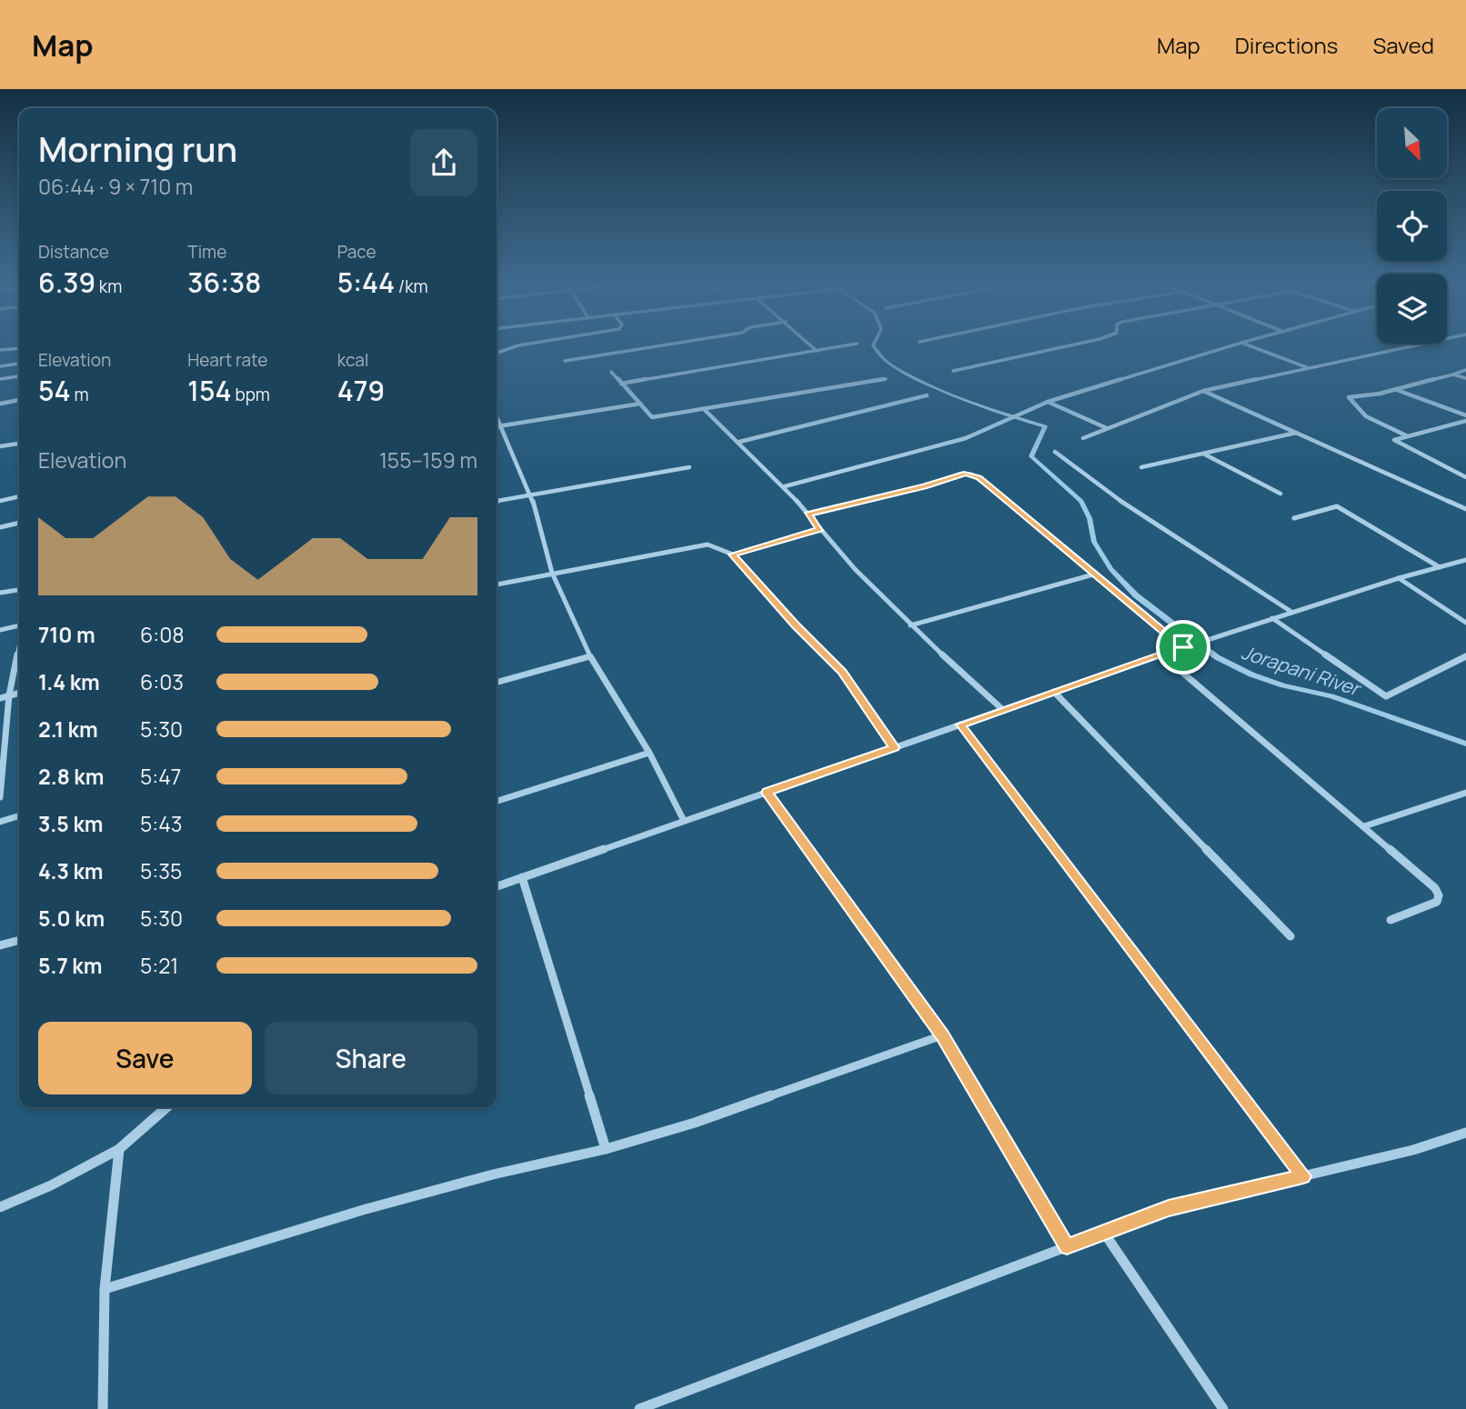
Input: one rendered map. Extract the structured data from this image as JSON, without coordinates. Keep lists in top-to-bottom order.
{
  "water": ["Jorapani River"],
  "north": "bottom right",
  "page": {
    "header": "Map",
    "nav": ["Map", "Directions", "Saved"],
    "heading": ["Morning run", "06:44 · 9 × 710 m"],
    "stats": [
      ["Distance", "6.39 km"],
      ["Time", "36:38"],
      ["Pace", "5:44 /km"],
      ["Elevation", "54 m"],
      ["Heart rate", "154 bpm"],
      ["kcal", "479"]
    ],
    "chart": ["Elevation", "155–159 m"],
    "list": [
      {
        "name": "710 m",
        "note": "6:08"
      },
      {
        "name": "1.4 km",
        "note": "6:03"
      },
      {
        "name": "2.1 km",
        "note": "5:30"
      },
      {
        "name": "2.8 km",
        "note": "5:47"
      },
      {
        "name": "3.5 km",
        "note": "5:43"
      },
      {
        "name": "4.3 km",
        "note": "5:35"
      },
      {
        "name": "5.0 km",
        "note": "5:30"
      },
      {
        "name": "5.7 km",
        "note": "5:21"
      }
    ],
    "buttons": ["Save", "Share"]
  }
}
